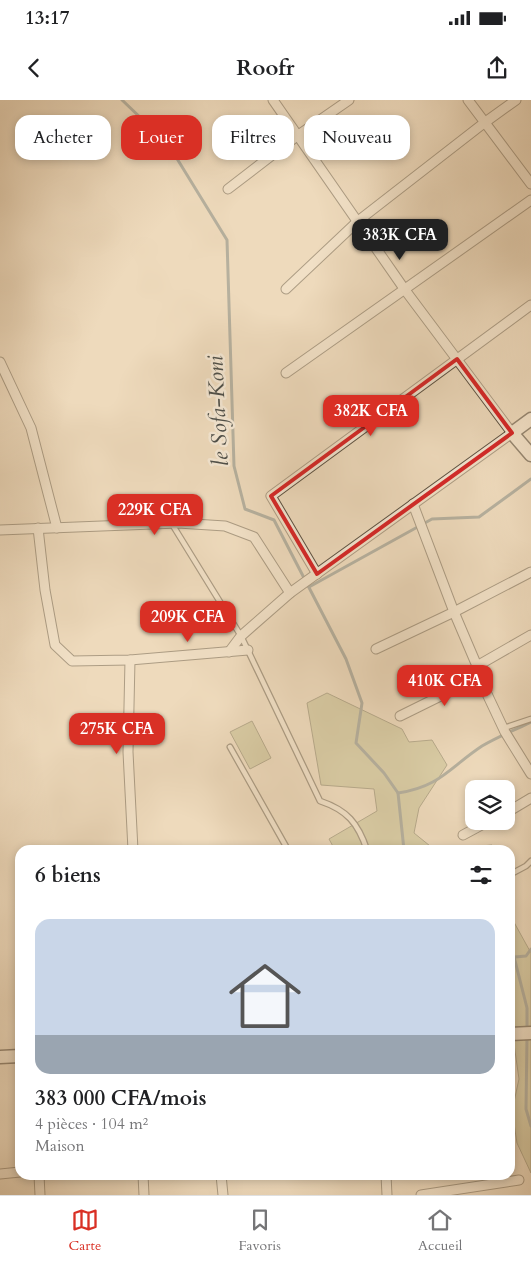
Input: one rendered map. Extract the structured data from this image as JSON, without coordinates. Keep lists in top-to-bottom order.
{
  "water": ["le Sofa-Koni"],
  "page": {
    "status": "13:17",
    "header": "Roofr",
    "chip": [
      "Acheter",
      "Louer",
      "Filtres",
      "Nouveau"
    ],
    "price": [
      "383K CFA",
      "382K CFA",
      "229K CFA",
      "209K CFA",
      "410K CFA",
      "275K CFA"
    ],
    "heading": "6 biens",
    "list": [
      {
        "name": "383 000 CFA/mois",
        "note": "4 pièces · 104 m² · Maison"
      }
    ],
    "tabs": ["Carte", "Favoris", "Accueil"]
  }
}
